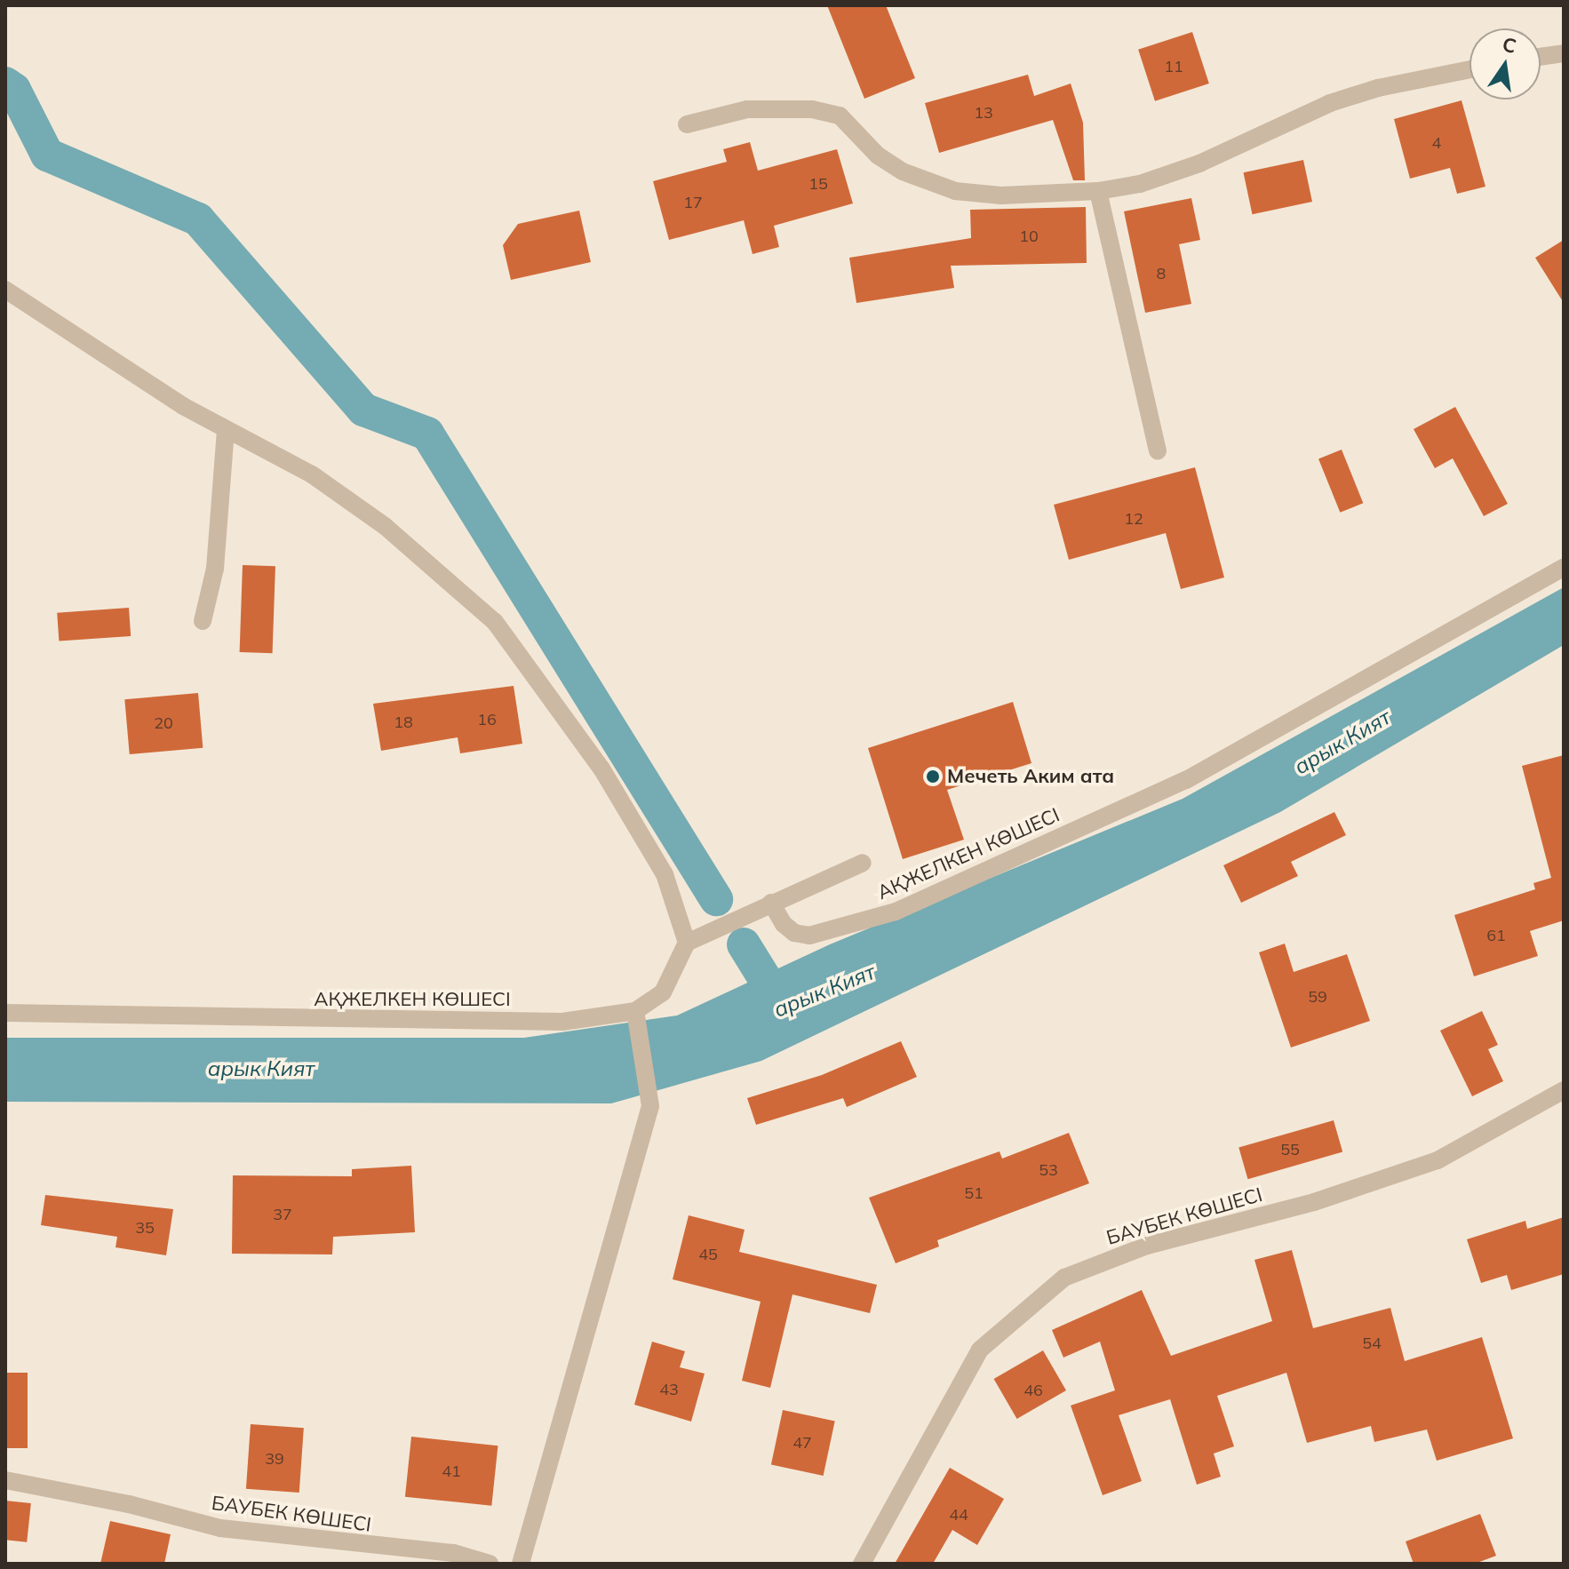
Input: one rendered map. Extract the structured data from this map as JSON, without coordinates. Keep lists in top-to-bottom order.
{
  "streets": {
    "street": ["АҚЖЕЛКЕН КӨШЕСІ", "БАУБЕК КӨШЕСІ"]
  },
  "water": ["арык Кият"],
  "places": ["Мечеть Аким ата"],
  "house_numbers": [
    "11",
    "13",
    "4",
    "15",
    "17",
    "10",
    "8",
    "12",
    "16",
    "18",
    "20",
    "61",
    "59",
    "55",
    "53",
    "51",
    "37",
    "35",
    "45",
    "54",
    "43",
    "46",
    "47",
    "39",
    "41",
    "44"
  ],
  "north": "top"
}
